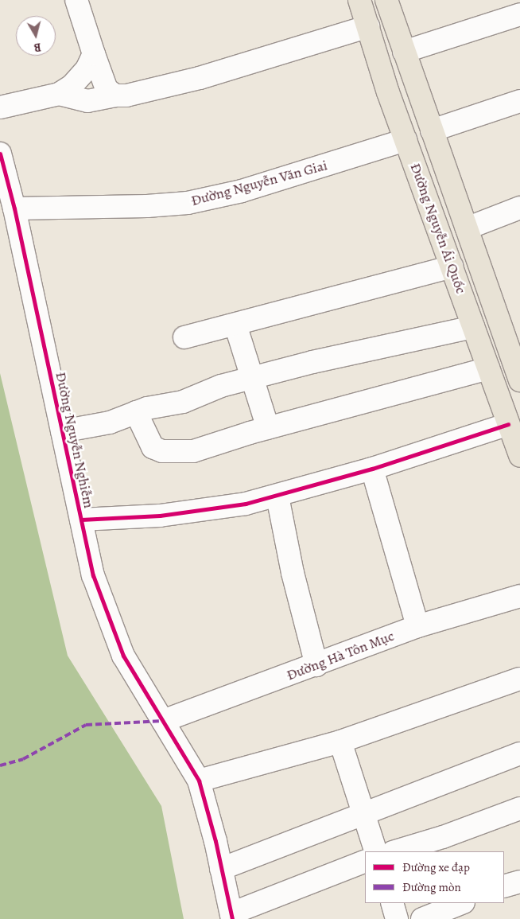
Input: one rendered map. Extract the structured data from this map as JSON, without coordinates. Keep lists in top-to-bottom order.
{
  "streets": {
    "highway": ["Đường Nguyễn Ái Quốc"],
    "street": ["Đường Nguyễn Văn Giai", "Đường Nguyễn Nghiễm", "Đường Hà Tôn Mục"]
  },
  "crossings": [
    ["Đường Nguyễn Văn Giai", "Đường Nguyễn Ái Quốc"],
    ["Đường Nguyễn Văn Giai", "Đường Nguyễn Nghiễm"],
    ["Đường Nguyễn Nghiễm", "Đường Hà Tôn Mục"]
  ],
  "legend": ["Đường xe đạp", "Đường mòn"],
  "north": "bottom"
}
